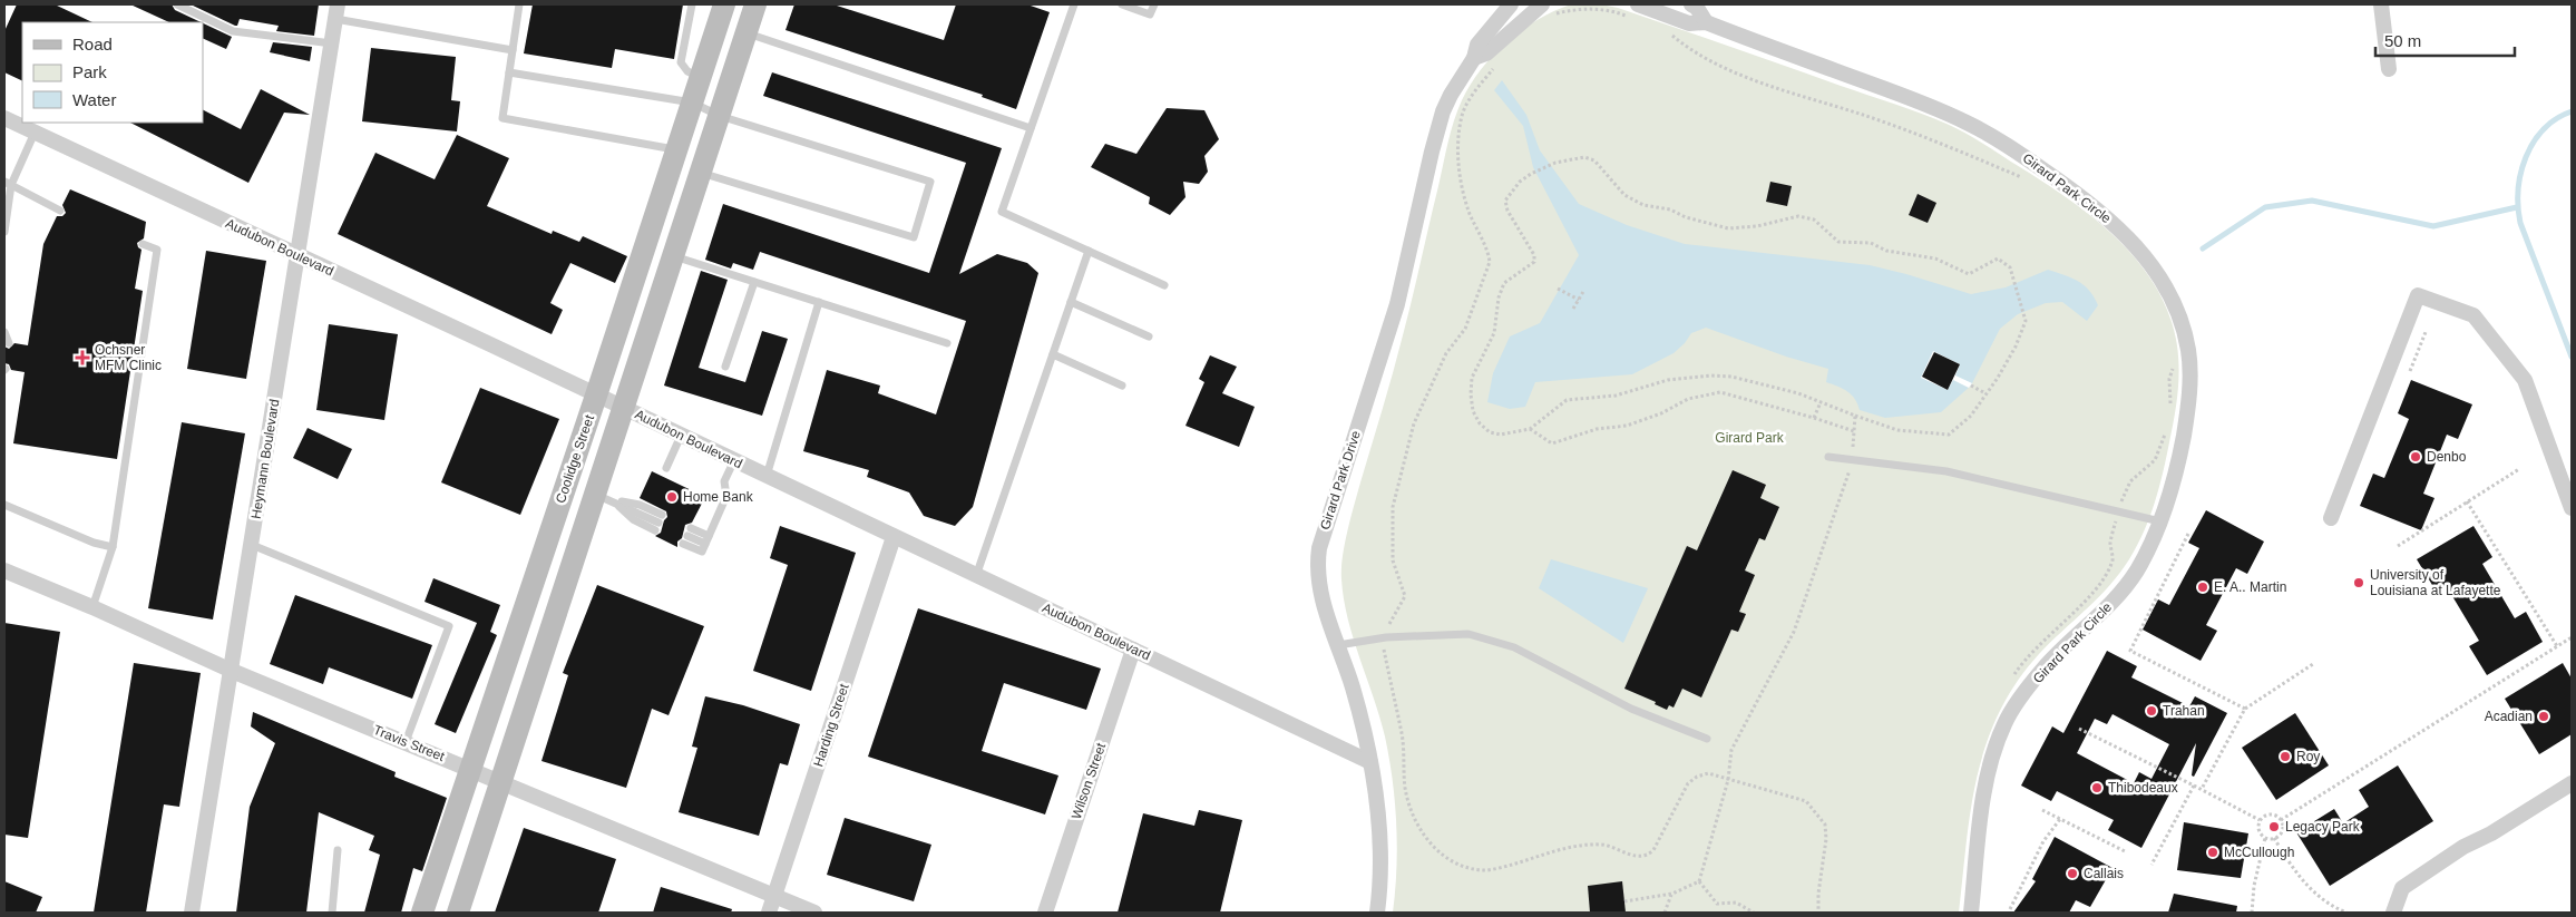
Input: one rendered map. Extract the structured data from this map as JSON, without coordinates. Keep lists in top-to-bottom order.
{
  "streets": {
    "street": [
      "Girard Park Circle",
      "Audubon Boulevard",
      "Heymann Boulevard",
      "Coolidge Street",
      "Girard Park Drive",
      "Harding Street",
      "Travis Street",
      "Wilson Street"
    ]
  },
  "crossings": [
    ["Audubon Boulevard", "Heymann Boulevard"],
    ["Audubon Boulevard", "Coolidge Street"],
    ["Audubon Boulevard", "Girard Park Drive"],
    ["Audubon Boulevard", "Harding Street"],
    ["Audubon Boulevard", "Wilson Street"],
    ["Heymann Boulevard", "Travis Street"],
    ["Coolidge Street", "Travis Street"],
    ["Harding Street", "Travis Street"]
  ],
  "parks": ["Girard Park"],
  "places": {
    "health": ["Ochsner MFM Clinic"],
    "other": [
      "Denbo",
      "Home Bank",
      "University of Louisiana at Lafayette",
      "E. A.. Martin",
      "Trahan",
      "Acadian",
      "Roy",
      "Thibodeaux",
      "Legacy Park",
      "McCullough",
      "Callais"
    ]
  },
  "legend": ["Road", "Park", "Water"],
  "scale_bar": "50 m"
}
